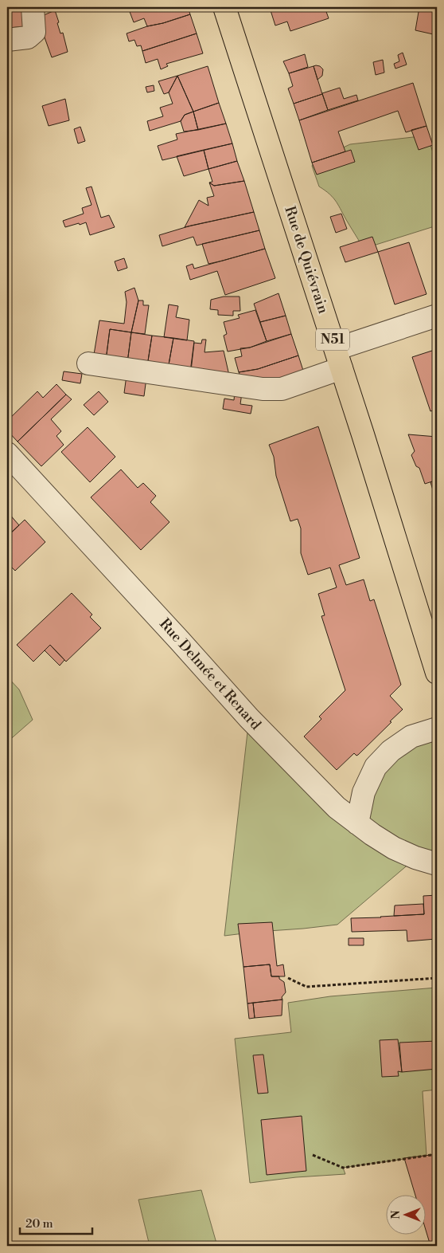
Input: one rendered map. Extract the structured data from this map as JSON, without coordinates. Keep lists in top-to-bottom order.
{
  "streets": {
    "main road": ["Rue de Quiévrain", "N51"],
    "street": ["Rue Delmée et Renard"]
  },
  "scale_bar": "20 m",
  "north": "left"
}
